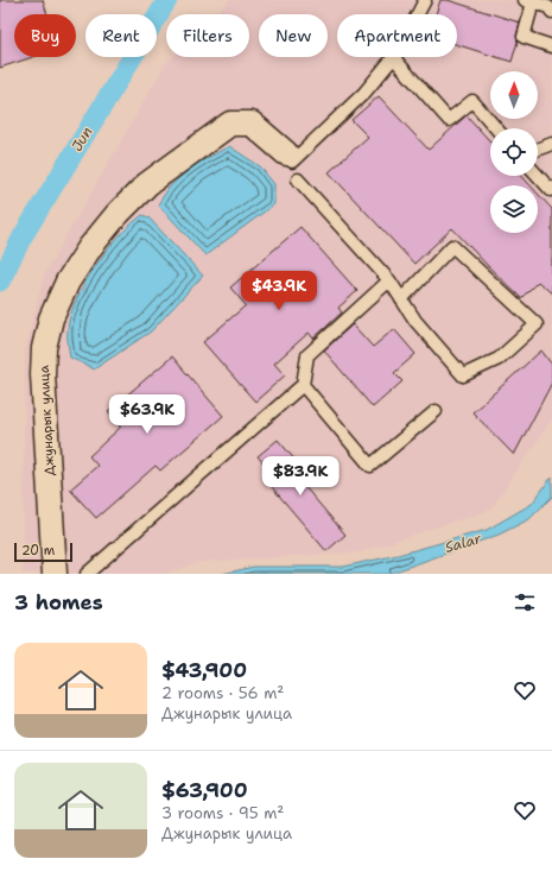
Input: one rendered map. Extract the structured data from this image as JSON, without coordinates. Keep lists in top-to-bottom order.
{
  "streets": {
    "street": ["Джунарык улица"]
  },
  "water": ["Jun", "Salar"],
  "scale_bar": "20 m",
  "north": "top",
  "page": {
    "chip": [
      "Buy",
      "Rent",
      "Filters",
      "New",
      "Apartment"
    ],
    "price": ["$43.9K", "$63.9K", "$83.9K"],
    "scale": "20 m",
    "heading": "3 homes",
    "list": [
      {
        "name": "$43,900",
        "note": "2 rooms · 56 m² · Джунарык улица"
      },
      {
        "name": "$63,900",
        "note": "3 rooms · 95 m² · Джунарык улица"
      }
    ]
  }
}
